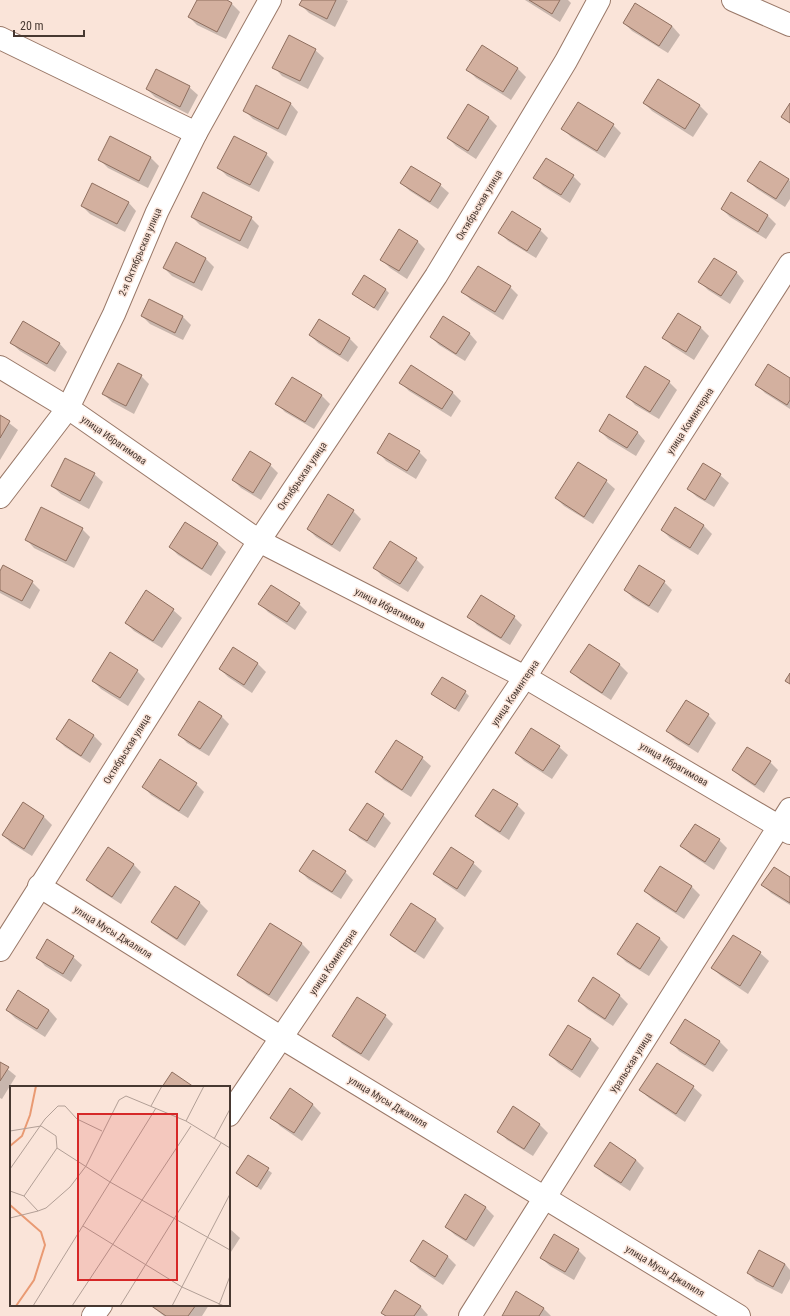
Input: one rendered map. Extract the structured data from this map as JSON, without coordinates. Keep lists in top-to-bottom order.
{
  "streets": {
    "street": [
      "Октябрьская улица",
      "2-я Октябрьская улица",
      "улица Коминтерна",
      "улица Ибрагимова",
      "улица Мусы Джалиля",
      "Уральская улица"
    ]
  },
  "crossings": [
    ["Октябрьская улица", "улица Ибрагимова"],
    ["Октябрьская улица", "улица Мусы Джалиля"],
    ["2-я Октябрьская улица", "улица Ибрагимова"],
    ["улица Коминтерна", "улица Ибрагимова"],
    ["улица Коминтерна", "улица Мусы Джалиля"],
    ["улица Ибрагимова", "Уральская улица"],
    ["улица Мусы Джалиля", "Уральская улица"]
  ],
  "scale_bar": "20 m"
}
